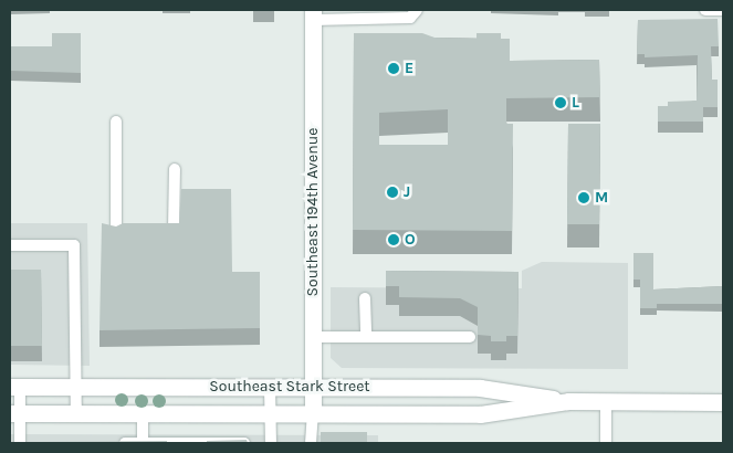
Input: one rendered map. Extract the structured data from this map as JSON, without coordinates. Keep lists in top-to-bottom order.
{
  "streets": {
    "main road": ["Southeast 194th Avenue", "Southeast Stark Street"]
  },
  "crossings": [
    ["Southeast 194th Avenue", "Southeast Stark Street"]
  ],
  "places": [
    "E",
    "L",
    "J",
    "M",
    "O"
  ]
}
